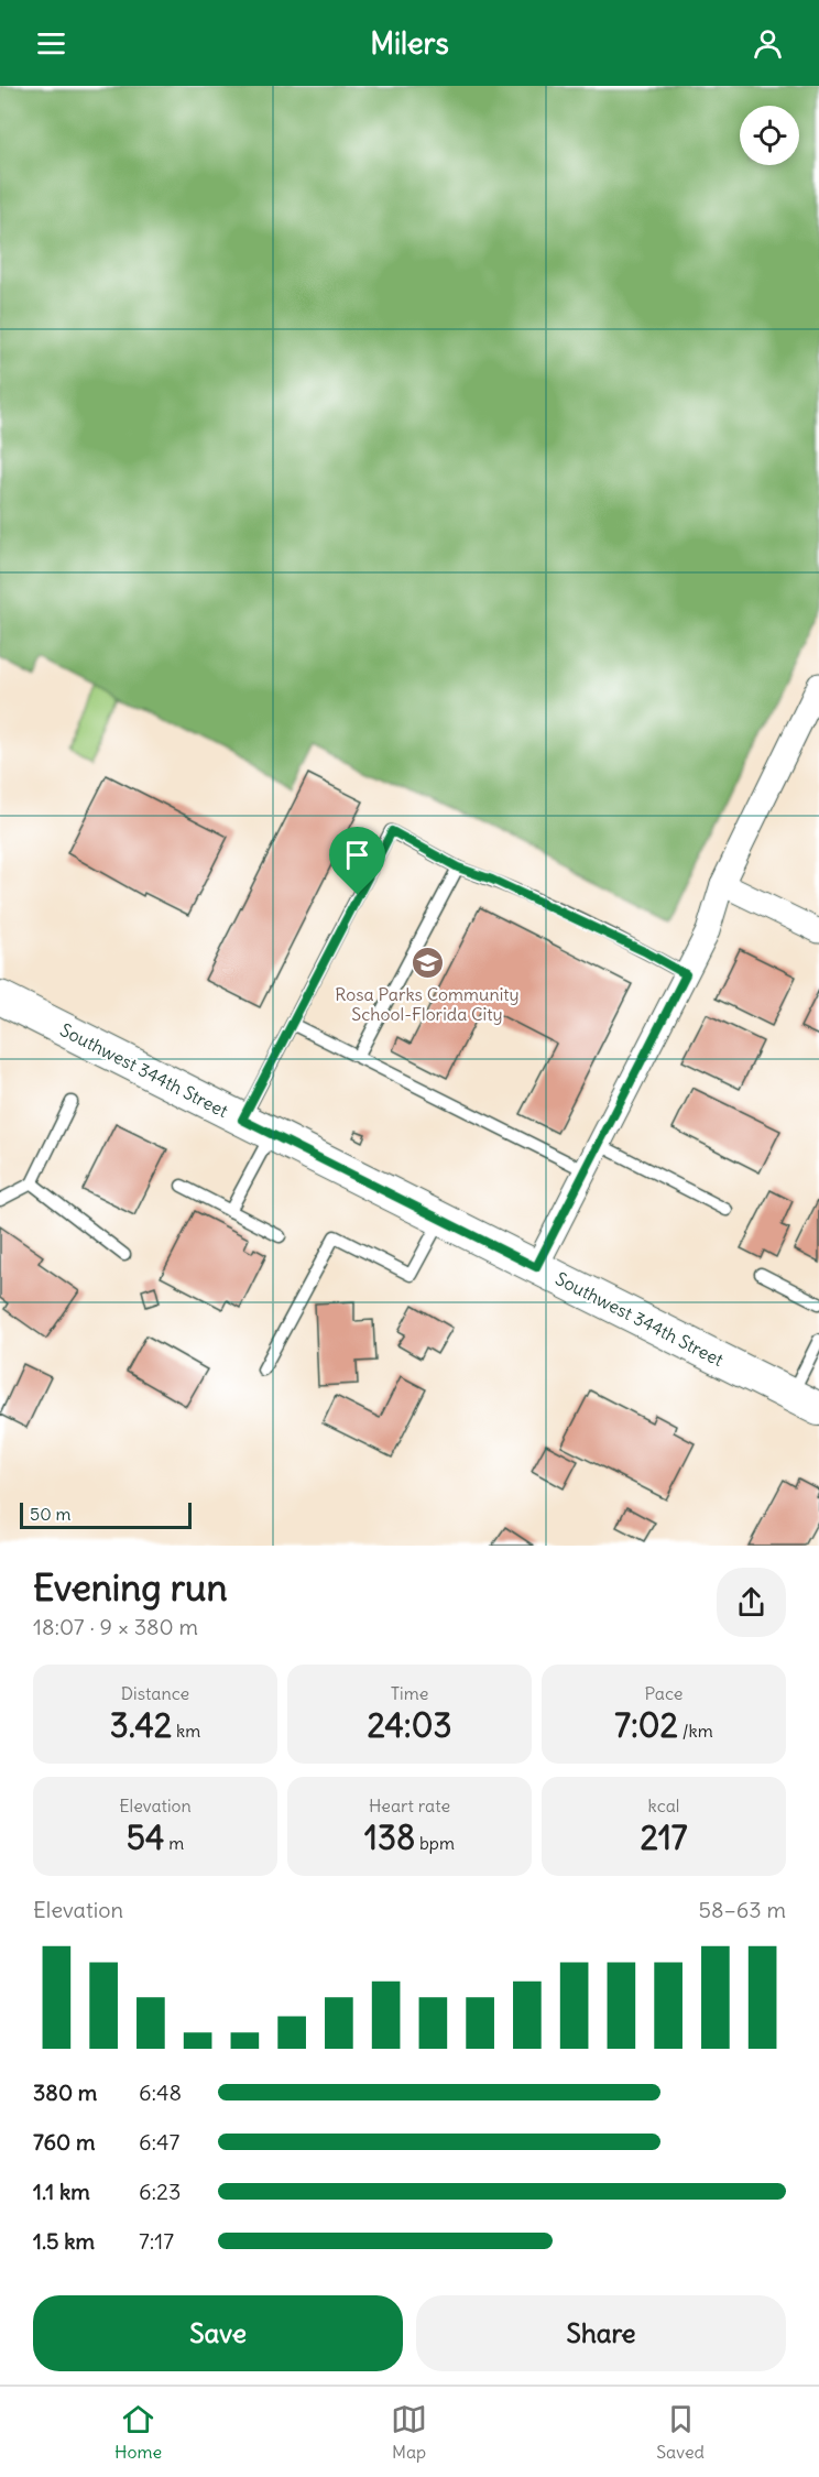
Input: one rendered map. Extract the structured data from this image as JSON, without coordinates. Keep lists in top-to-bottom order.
{
  "streets": {
    "main road": ["Southwest 344th Street"]
  },
  "places": {
    "school or university": ["Rosa Parks Community School-Florida City"]
  },
  "scale_bar": "50 m",
  "page": {
    "header": "Milers",
    "scale": "50 m",
    "heading": ["Evening run", "18:07 · 9 × 380 m"],
    "stats": [
      ["Distance", "3.42 km"],
      ["Time", "24:03"],
      ["Pace", "7:02 /km"],
      ["Elevation", "54 m"],
      ["Heart rate", "138 bpm"],
      ["kcal", "217"]
    ],
    "chart": ["Elevation", "58–63 m"],
    "list": [
      {
        "name": "380 m",
        "note": "6:48"
      },
      {
        "name": "760 m",
        "note": "6:47"
      },
      {
        "name": "1.1 km",
        "note": "6:23"
      },
      {
        "name": "1.5 km",
        "note": "7:17"
      }
    ],
    "buttons": ["Save", "Share"],
    "tabs": ["Home", "Map", "Saved"]
  }
}
